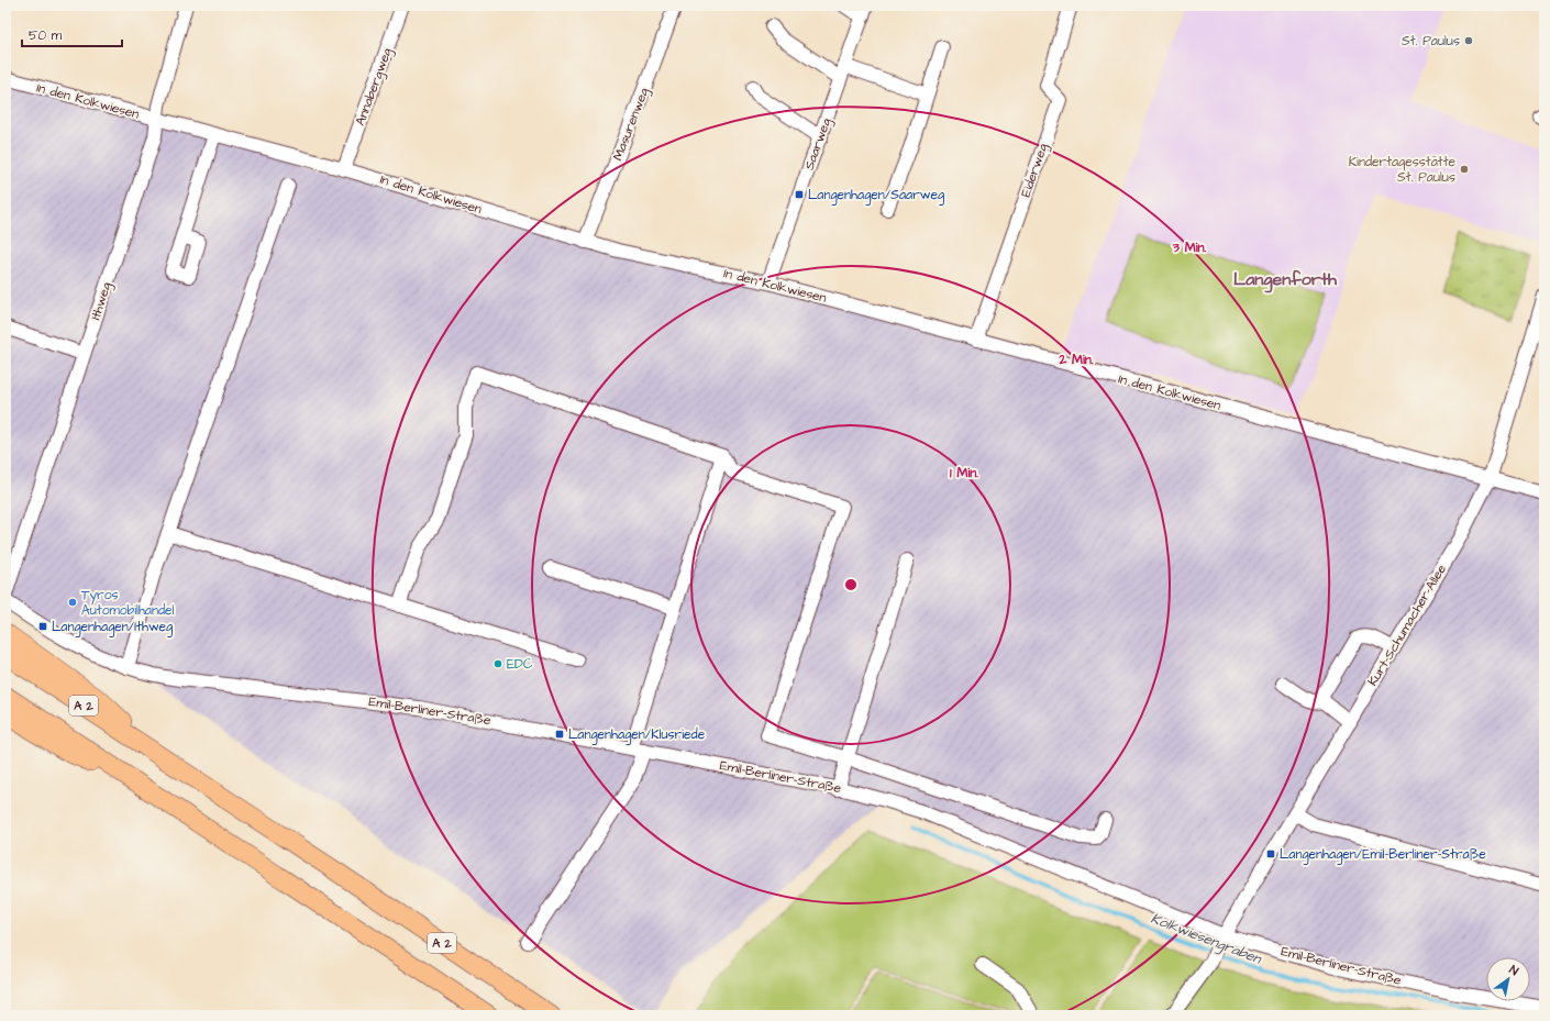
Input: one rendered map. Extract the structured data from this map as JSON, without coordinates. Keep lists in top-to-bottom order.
{
  "streets": {
    "highway": ["A 2"],
    "street": [
      "Annabergweg",
      "In den Kolkwiesen",
      "Masurenweg",
      "Saarweg",
      "Eiderweg",
      "Ithweg",
      "Kurt-Schumacher-Allee",
      "Emil-Berliner-Straße"
    ]
  },
  "crossings": [
    ["Annabergweg", "In den Kolkwiesen"],
    ["In den Kolkwiesen", "Masurenweg"],
    ["In den Kolkwiesen", "Saarweg"],
    ["In den Kolkwiesen", "Eiderweg"],
    ["In den Kolkwiesen", "Ithweg"],
    ["In den Kolkwiesen", "Kurt-Schumacher-Allee"],
    ["Kurt-Schumacher-Allee", "Emil-Berliner-Straße"]
  ],
  "districts": ["Langenforth"],
  "water": ["Kolkwiesengraben"],
  "places": {
    "other": [
      "St. Paulus",
      "Kindertagesstätte St. Paulus",
      "Tyros Automobilhandel",
      "EDC"
    ],
    "transit": [
      "Langenhagen/Saarweg",
      "Langenhagen/Ithweg",
      "Langenhagen/Klusriede",
      "Langenhagen/Emil-Berliner-Straße"
    ]
  },
  "scale_bar": "50 m",
  "north": "top right",
  "rings": ["3 Min.", "2 Min.", "1 Min."]
}
